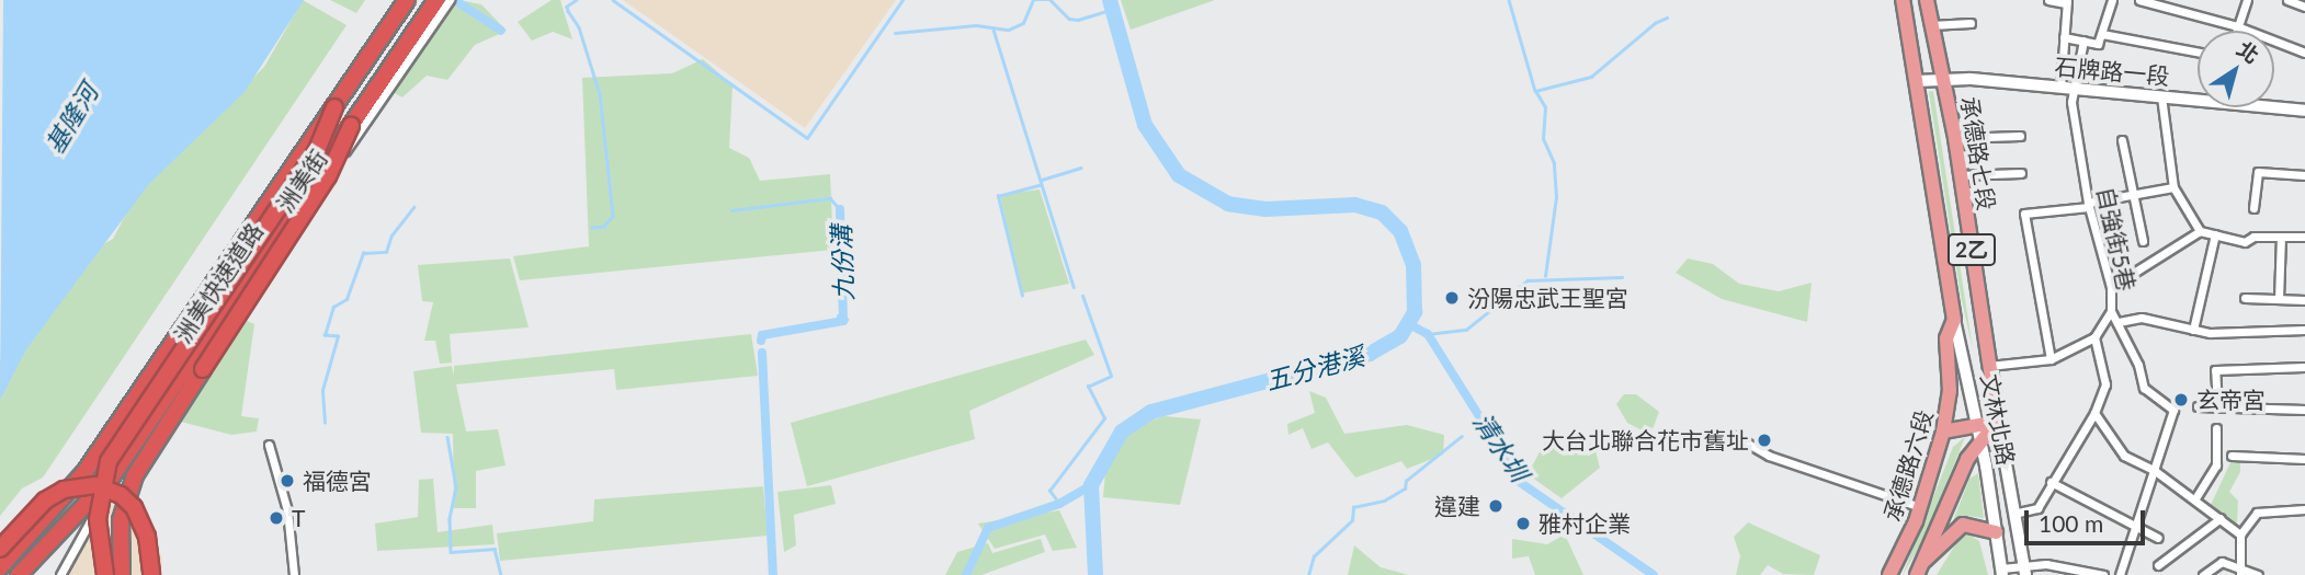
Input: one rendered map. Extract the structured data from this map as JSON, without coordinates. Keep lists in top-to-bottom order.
{
  "streets": {
    "highway": ["洲美快速道路"],
    "main road": [
      "石牌路一段",
      "承德路七段",
      "2乙",
      "文林北路",
      "承德路六段"
    ],
    "street": ["洲美街", "自強街5巷"]
  },
  "crossings": [
    ["石牌路一段", "承德路七段"],
    ["石牌路一段", "自強街5巷"],
    ["石牌路一段", "2乙"],
    ["承德路七段", "文林北路"],
    ["2乙", "文林北路"],
    ["2乙", "承德路六段"],
    ["文林北路", "承德路六段"]
  ],
  "water": [
    "基隆河",
    "九份溝",
    "五分港溪",
    "清水圳"
  ],
  "places": [
    "汾陽忠武王聖宮",
    "玄帝宮",
    "大台北聯合花市舊址",
    "福德宮",
    "違建",
    "T",
    "雅村企業"
  ],
  "scale_bar": "100 m",
  "north": "top right"
}
